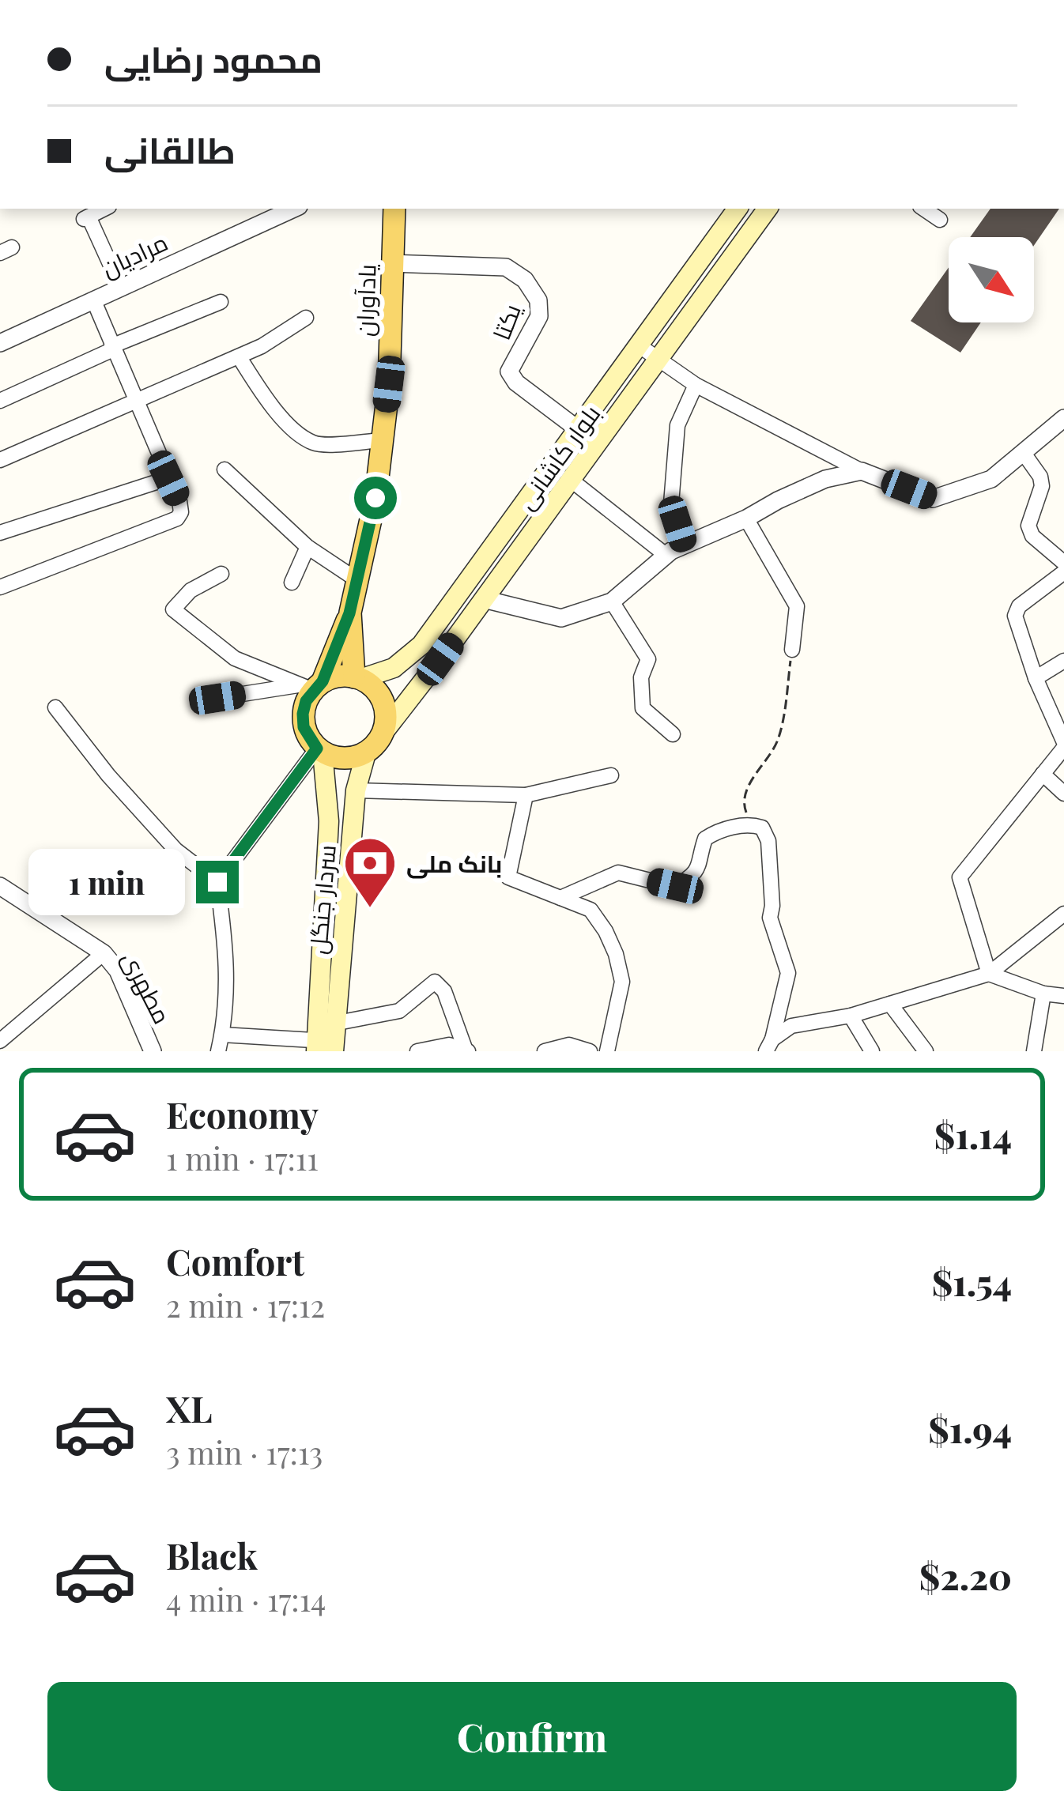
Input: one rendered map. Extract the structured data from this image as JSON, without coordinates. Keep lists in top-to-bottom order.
{
  "streets": {
    "main road": ["یادآوران", "بلوار کاشانی", "سردار جنگل"],
    "street": ["مرادیان", "یکتا", "مطهری"]
  },
  "crossings": [
    ["یادآوران", "یکتا"],
    ["یادآوران", "بلوار کاشانی"],
    ["یادآوران", "سردار جنگل"],
    ["یکتا", "بلوار کاشانی"],
    ["بلوار کاشانی", "سردار جنگل"]
  ],
  "places": {
    "bank": ["بانک ملی"]
  },
  "north": "bottom right",
  "page": {
    "banner": ["محمود رضایی", "طالقانی"],
    "bubble": "1 min",
    "list": [
      {
        "name": "Economy",
        "note": "1 min · 17:11",
        "value": "$1.14"
      },
      {
        "name": "Comfort",
        "note": "2 min · 17:12",
        "value": "$1.54"
      },
      {
        "name": "XL",
        "note": "3 min · 17:13",
        "value": "$1.94"
      },
      {
        "name": "Black",
        "note": "4 min · 17:14",
        "value": "$2.20"
      }
    ],
    "buttons": "Confirm"
  }
}
